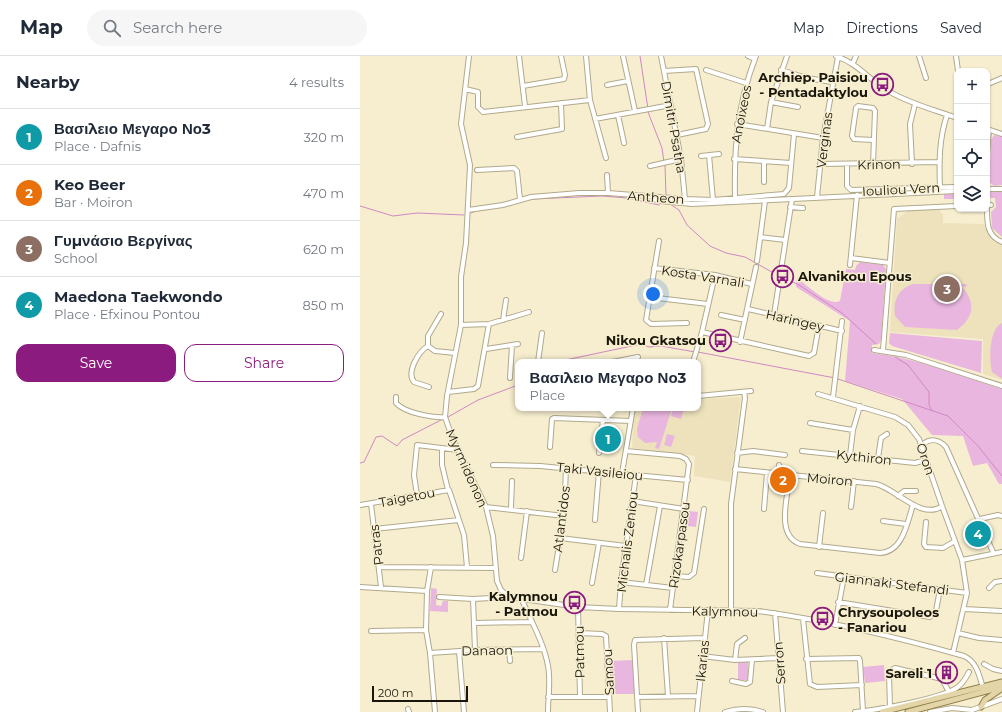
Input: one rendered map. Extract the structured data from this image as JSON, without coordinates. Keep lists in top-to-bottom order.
{
  "streets": {
    "street": [
      "Anoixeos",
      "Dimitri Psatha",
      "Verginas",
      "Krinon",
      "Iouliou Vern",
      "Antheon",
      "Kosta Varnali",
      "Haringey",
      "Kythiron",
      "Oron",
      "Myrmidonon",
      "Taki Vasileiou",
      "Moiron",
      "Taigetou",
      "Atlantidos",
      "Michalis Zeniou",
      "Patras",
      "Rizokarpasou",
      "Giannaki Stefandi",
      "Kalymnou",
      "Danaon",
      "Patmou",
      "Ikarias",
      "Serron",
      "Samou"
    ]
  },
  "crossings": [
    ["Anoixeos", "Antheon"],
    ["Dimitri Psatha", "Antheon"],
    ["Verginas", "Krinon"],
    ["Krinon", "Iouliou Vern"],
    ["Antheon", "Myrmidonon"],
    ["Kythiron", "Oron"],
    ["Oron", "Moiron"],
    ["Oron", "Giannaki Stefandi"],
    ["Oron", "Kalymnou"],
    ["Myrmidonon", "Kalymnou"],
    ["Taki Vasileiou", "Atlantidos"],
    ["Taki Vasileiou", "Michalis Zeniou"],
    ["Taki Vasileiou", "Rizokarpasou"],
    ["Taigetou", "Patras"],
    ["Michalis Zeniou", "Kalymnou"],
    ["Rizokarpasou", "Kalymnou"],
    ["Kalymnou", "Patmou"],
    ["Kalymnou", "Ikarias"],
    ["Kalymnou", "Serron"],
    ["Patmou", "Samou"]
  ],
  "places": {
    "bus stop": [
      "Archiep. Paisiou - Pentadaktylou",
      "Alvanikou Epous",
      "Nikou Gkatsou",
      "Kalymnou - Patmou",
      "Chrysoupoleos - Fanariou"
    ],
    "building": ["Sareli 1"]
  },
  "scale_bar": "200 m",
  "page": {
    "header": "Map",
    "search": "Search here",
    "nav": ["Map", "Directions", "Saved"],
    "heading": ["Nearby", "4 results"],
    "map_buttons": ["+", "−"],
    "list": [
      {
        "mark": "1",
        "name": "Βασιλειο Μεγαρο Νο3",
        "note": "Place · Dafnis",
        "value": "320 m"
      },
      {
        "mark": "2",
        "name": "Keo Beer",
        "note": "Bar · Moiron",
        "value": "470 m"
      },
      {
        "mark": "3",
        "name": "Γυμνάσιο Βεργίνας",
        "note": "School",
        "value": "620 m"
      },
      {
        "mark": "4",
        "name": "Maedona Taekwondo",
        "note": "Place · Efxinou Pontou",
        "value": "850 m"
      }
    ],
    "pins": [
      "3",
      "1",
      "2",
      "4"
    ],
    "buttons": ["Save", "Share"],
    "popup": ["Βασιλειο Μεγαρο Νο3", "Place"],
    "scale": "200 m"
  }
}
